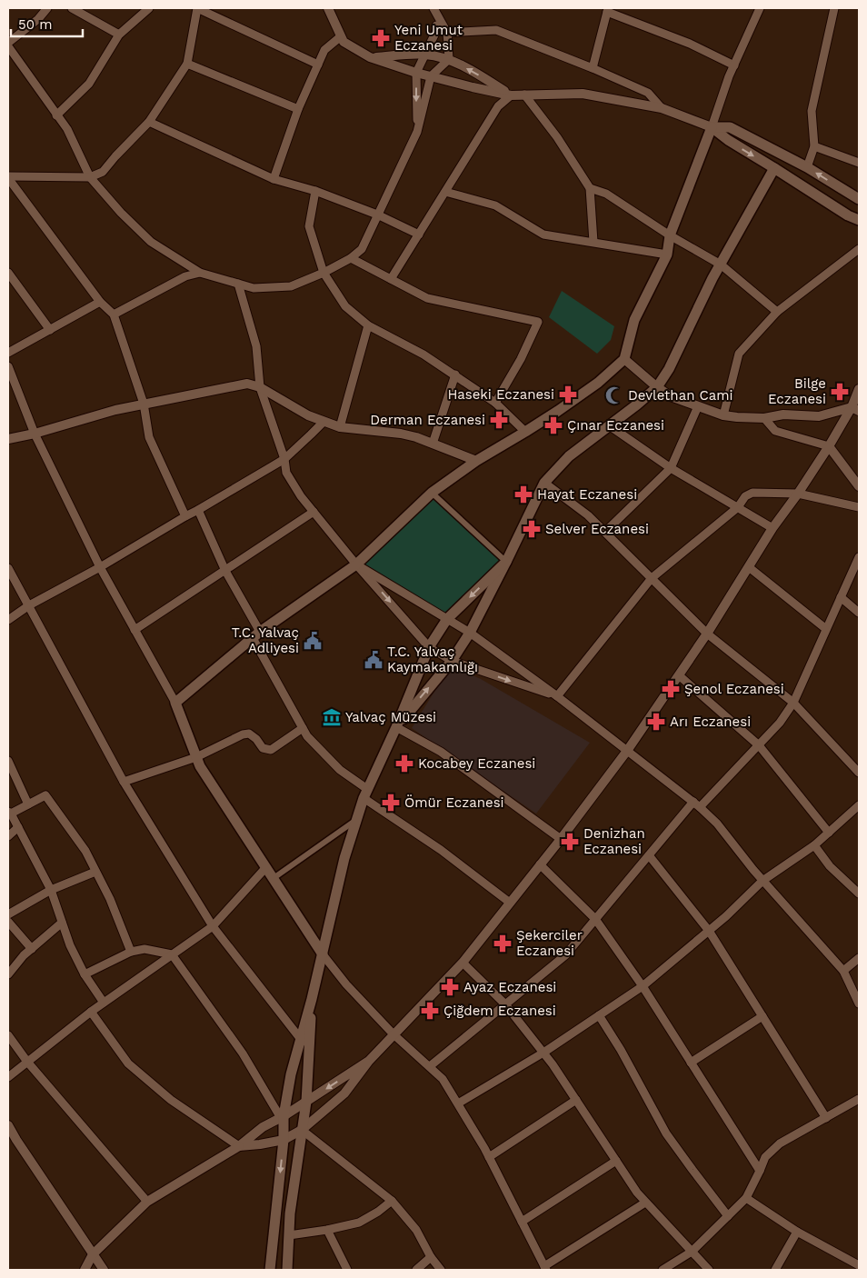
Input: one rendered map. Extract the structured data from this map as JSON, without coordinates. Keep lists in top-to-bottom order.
{
  "places": {
    "pharmacy": [
      "Yeni Umut Eczanesi",
      "Bilge Eczanesi",
      "Haseki Eczanesi",
      "Derman Eczanesi",
      "Çınar Eczanesi",
      "Hayat Eczanesi",
      "Selver Eczanesi",
      "Şenol Eczanesi",
      "Arı Eczanesi",
      "Kocabey Eczanesi",
      "Ömür Eczanesi",
      "Denizhan Eczanesi",
      "Şekerciler Eczanesi",
      "Ayaz Eczanesi",
      "Çiğdem Eczanesi"
    ],
    "mosque": ["Devlethan Cami"],
    "public building": ["T.C. Yalvaç Adliyesi", "T.C. Yalvaç Kaymakamlığı"],
    "museum": ["Yalvaç Müzesi"]
  },
  "scale_bar": "50 m"
}
